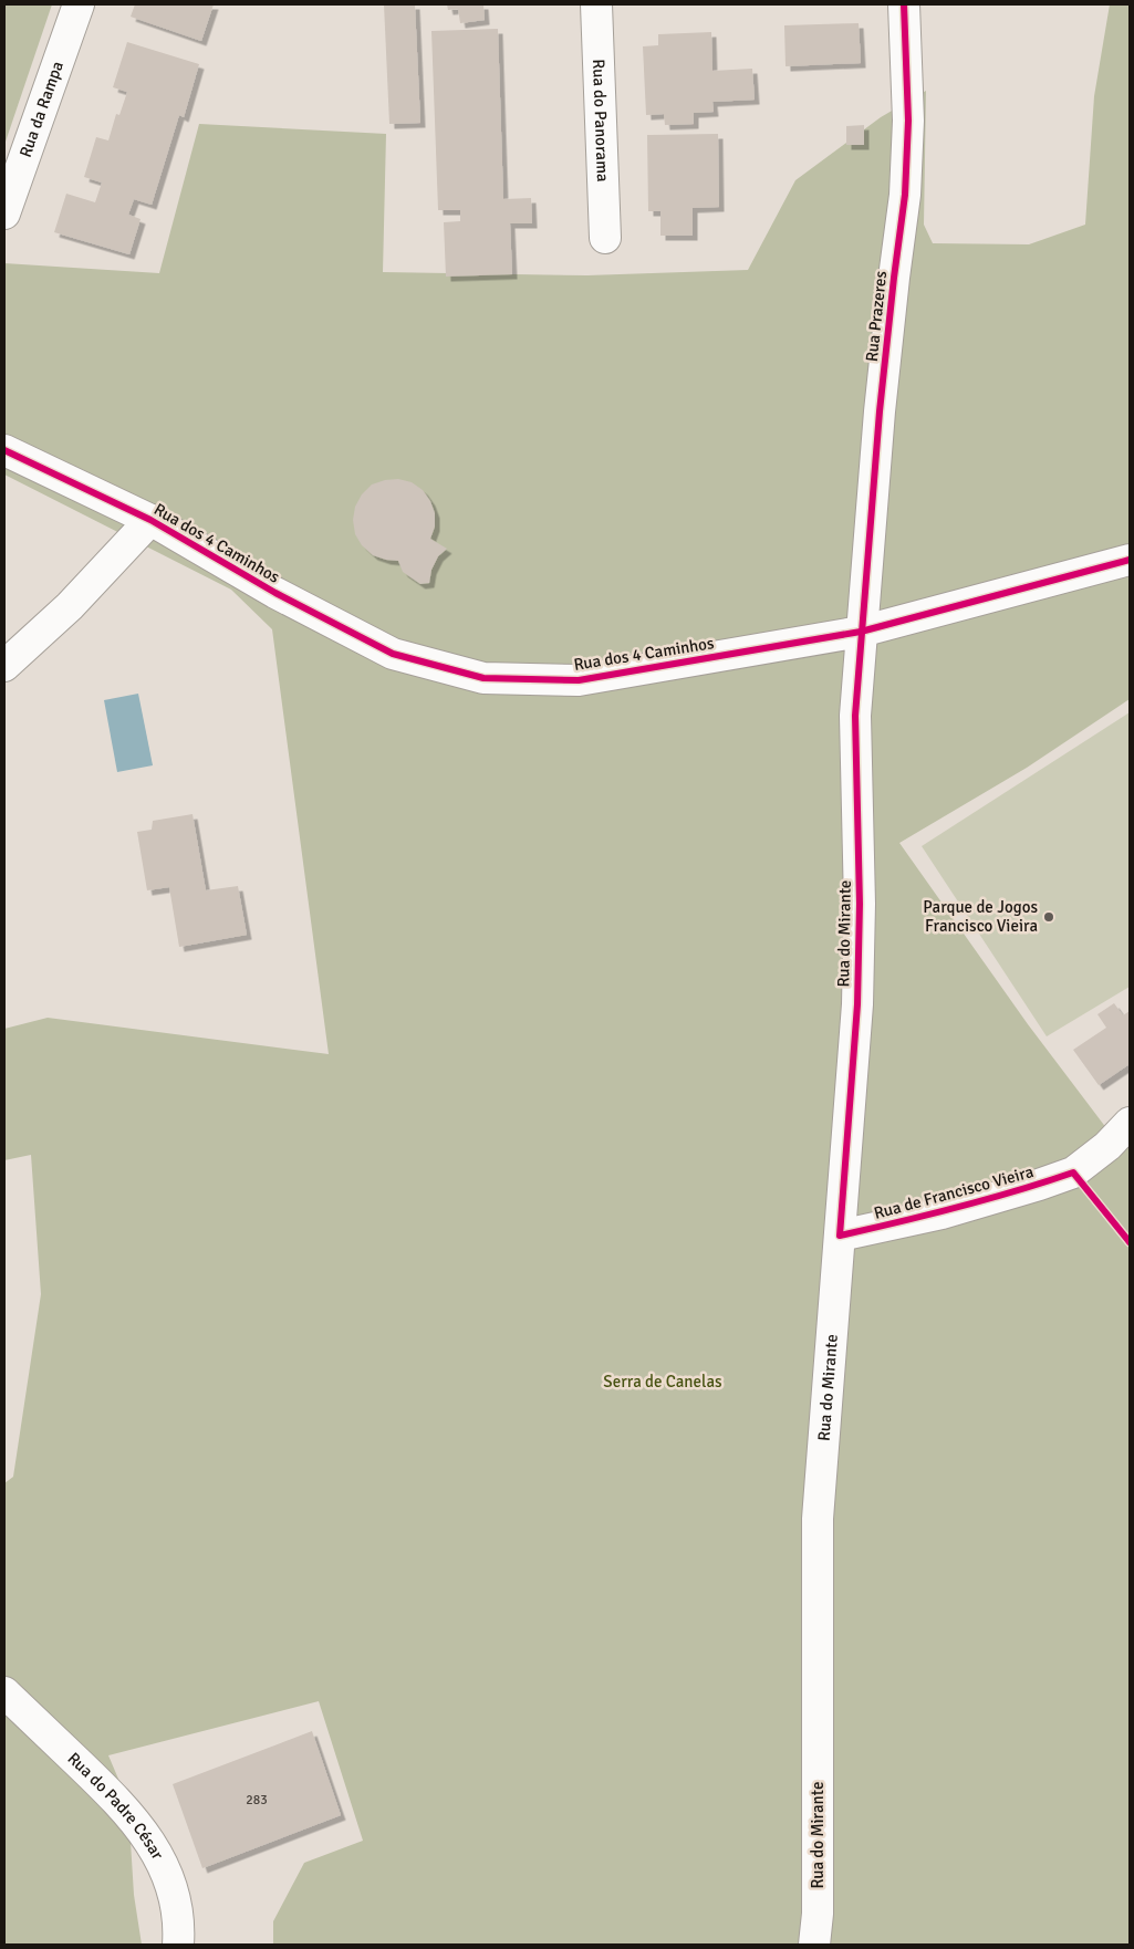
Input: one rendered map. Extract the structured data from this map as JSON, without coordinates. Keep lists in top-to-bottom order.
{
  "streets": {
    "street": [
      "Rua da Rampa",
      "Rua do Panorama",
      "Rua Prazeres",
      "Rua dos 4 Caminhos",
      "Rua do Mirante",
      "Rua de Francisco Vieira",
      "Rua do Padre César"
    ]
  },
  "crossings": [
    ["Rua Prazeres", "Rua dos 4 Caminhos"],
    ["Rua Prazeres", "Rua do Mirante"],
    ["Rua dos 4 Caminhos", "Rua do Mirante"],
    ["Rua do Mirante", "Rua de Francisco Vieira"]
  ],
  "parks": ["Serra de Canelas"],
  "places": ["Parque de Jogos Francisco Vieira"],
  "house_numbers": ["283"]
}
